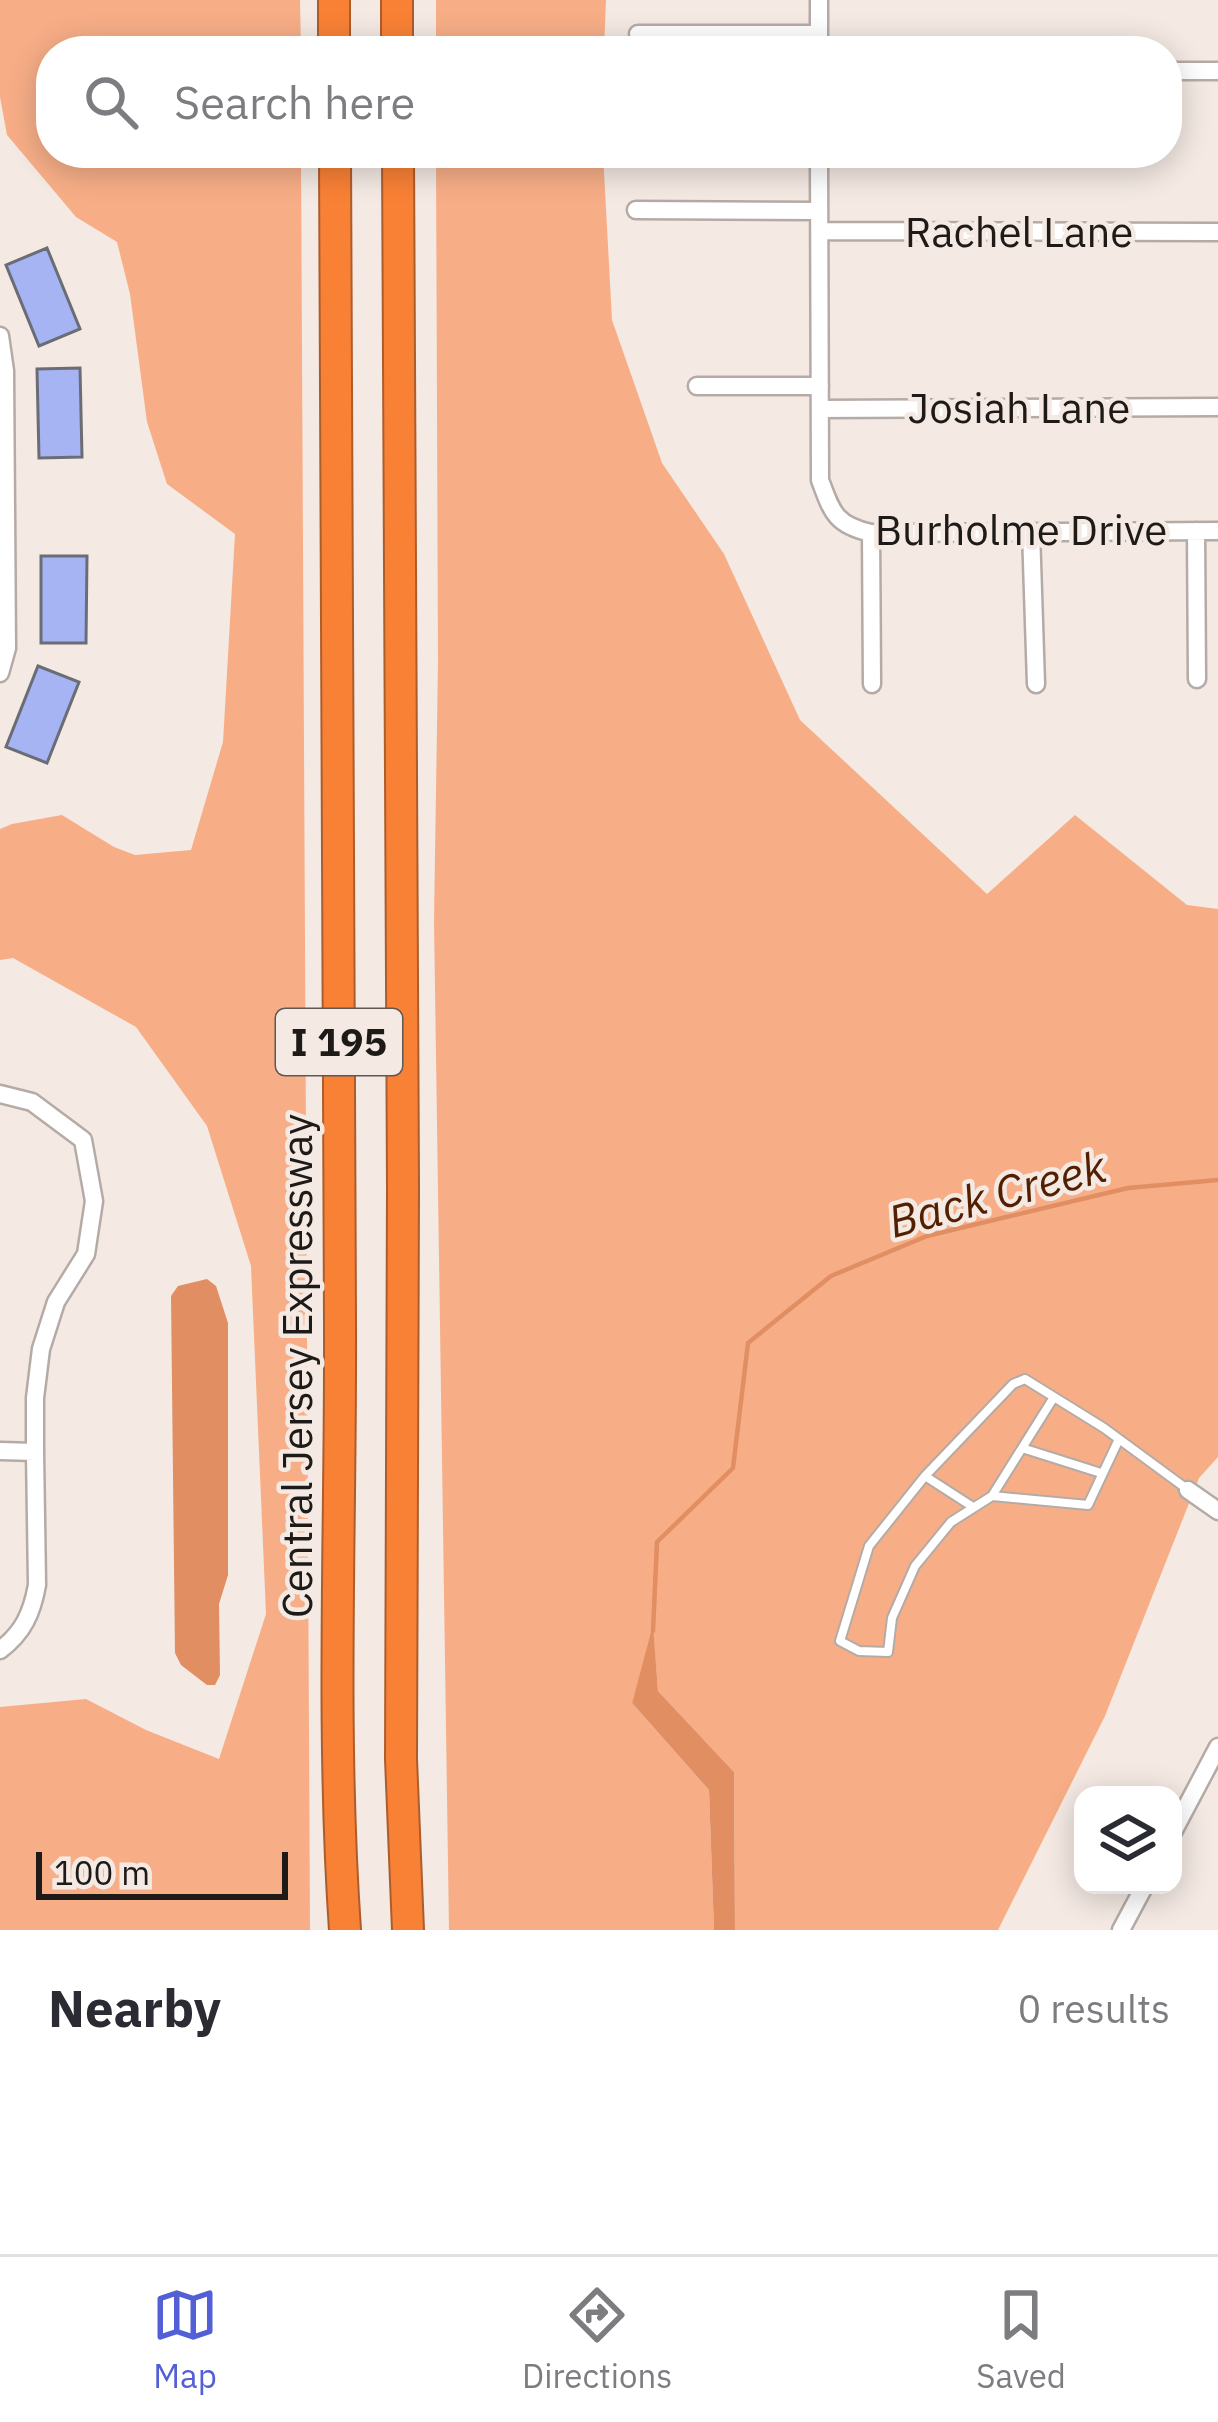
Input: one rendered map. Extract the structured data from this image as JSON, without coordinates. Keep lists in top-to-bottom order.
{
  "streets": {
    "highway": ["I 195", "Central Jersey Expressway"],
    "street": ["Rachel Lane", "Josiah Lane", "Burholme Drive"]
  },
  "crossings": [
    ["Rachel Lane", "Burholme Drive"],
    ["Josiah Lane", "Burholme Drive"]
  ],
  "water": ["Back Creek"],
  "scale_bar": "100 m",
  "page": {
    "search": "Search here",
    "scale": "100 m",
    "heading": ["Nearby", "0 results"],
    "nav": ["Map", "Directions", "Saved"]
  }
}
